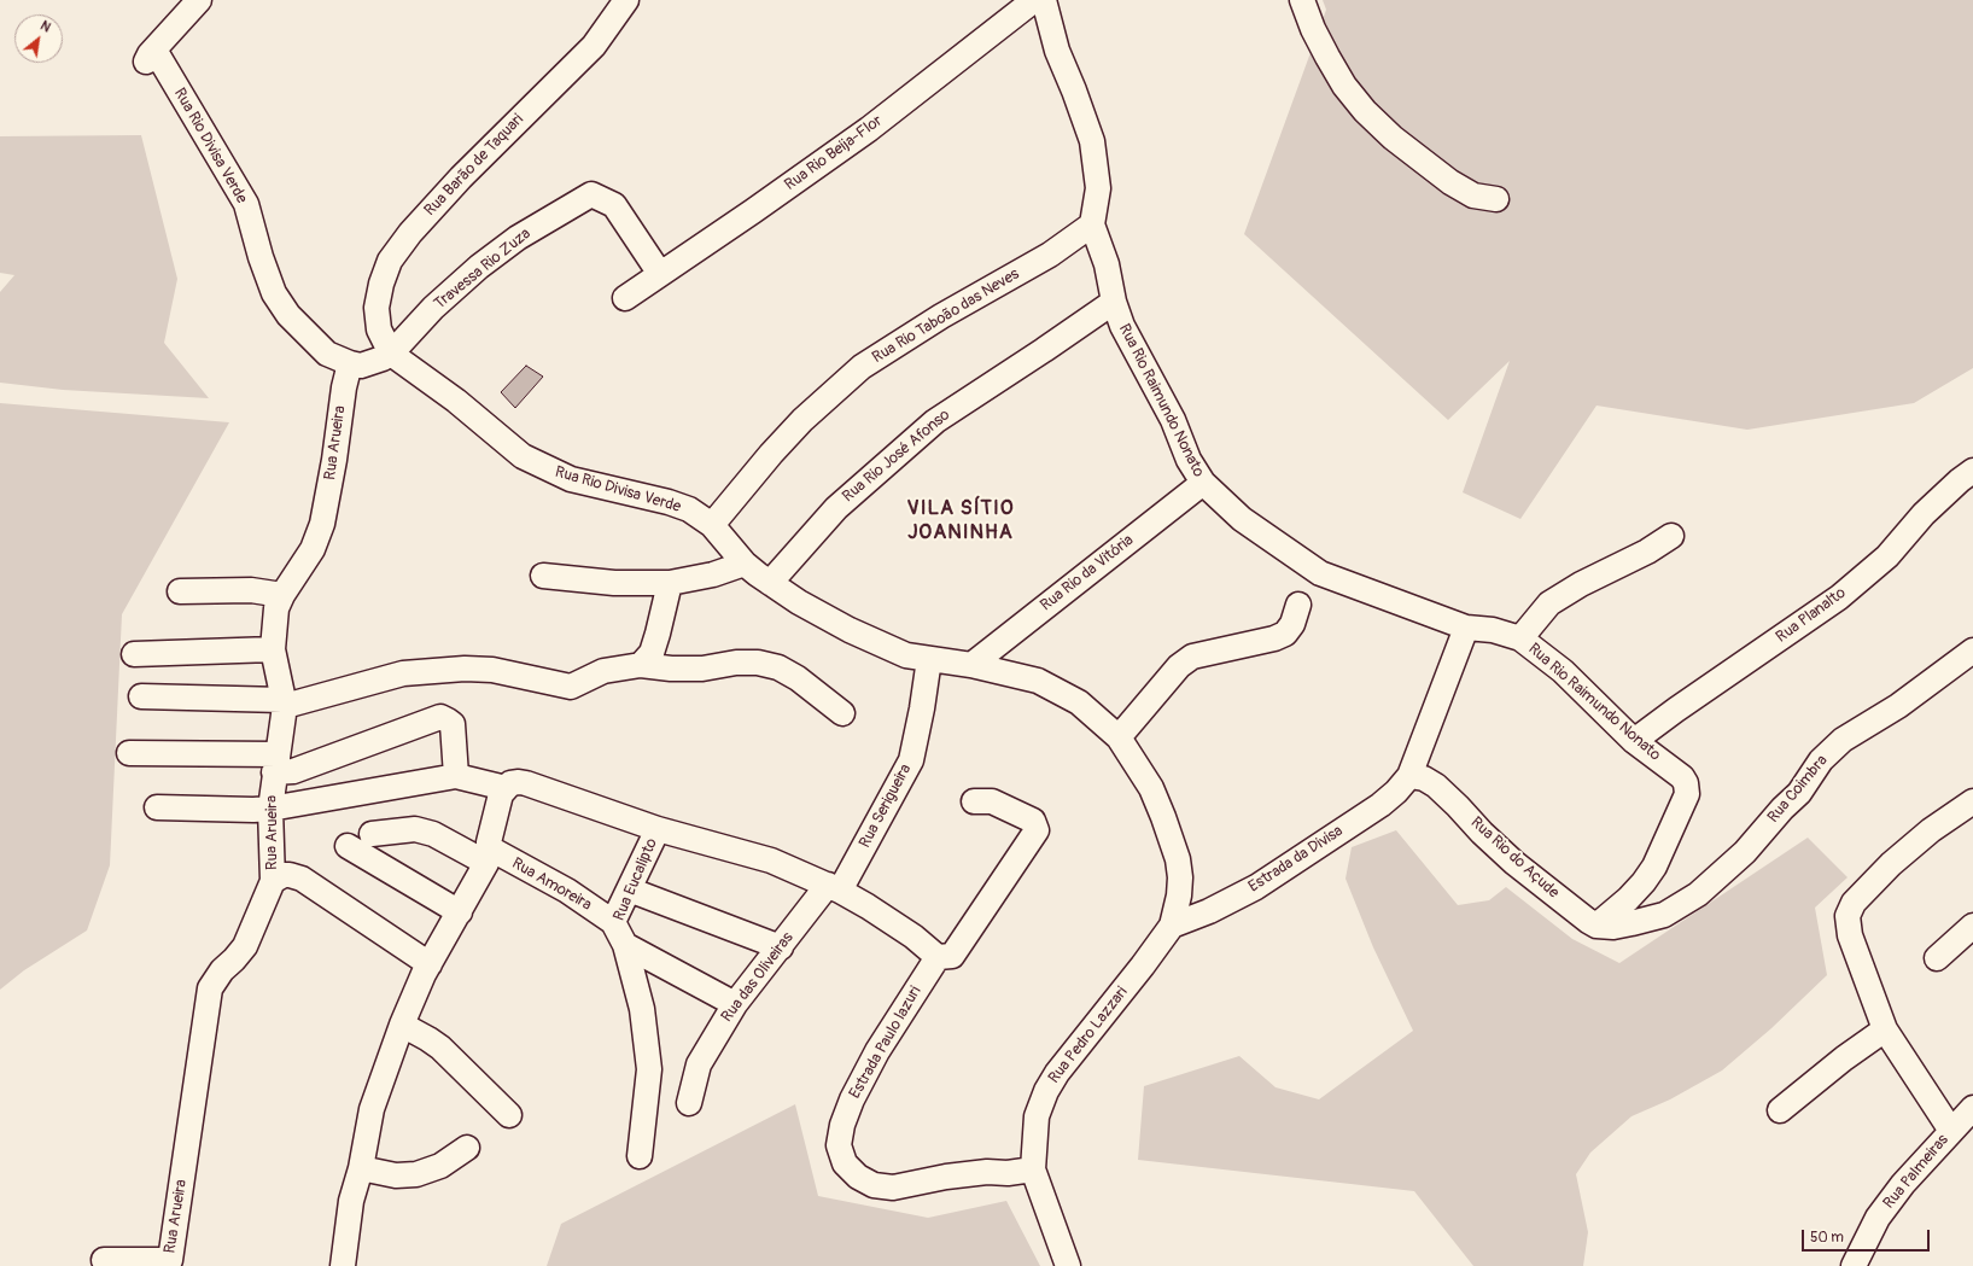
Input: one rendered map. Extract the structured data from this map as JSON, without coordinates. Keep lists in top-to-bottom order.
{
  "streets": {
    "street": [
      "Rua Rio Divisa Verde",
      "Rua Rio Beija-Flor",
      "Rua Barão de Taquari",
      "Travessa Rio Zuza",
      "Rua Rio Taboão das Neves",
      "Rua Rio Raimundo Nonato",
      "Rua Arueira",
      "Rua Rio José Afonso",
      "Rua Rio da Vitória",
      "Rua Planalto",
      "Rua Coimbra",
      "Rua Serigueira",
      "Rua Rio do Açude",
      "Estrada da Divisa",
      "Rua Eucalipto",
      "Rua Amoreira",
      "Rua das Oliveiras",
      "Rua Pedro Lazzari",
      "Estrada Paulo lazuri",
      "Rua Palmeiras"
    ]
  },
  "crossings": [
    ["Rua Rio Divisa Verde", "Rua Barão de Taquari"],
    ["Rua Rio Divisa Verde", "Travessa Rio Zuza"],
    ["Rua Rio Divisa Verde", "Rua Rio Taboão das Neves"],
    ["Rua Rio Divisa Verde", "Rua Arueira"],
    ["Rua Rio Divisa Verde", "Rua Rio José Afonso"],
    ["Rua Rio Divisa Verde", "Rua Rio da Vitória"],
    ["Rua Rio Divisa Verde", "Rua Serigueira"],
    ["Rua Rio Divisa Verde", "Estrada da Divisa"],
    ["Rua Rio Divisa Verde", "Rua Pedro Lazzari"],
    ["Rua Rio Beija-Flor", "Travessa Rio Zuza"],
    ["Rua Barão de Taquari", "Travessa Rio Zuza"],
    ["Rua Rio Taboão das Neves", "Rua Rio Raimundo Nonato"],
    ["Rua Rio Raimundo Nonato", "Rua Rio José Afonso"],
    ["Rua Rio Raimundo Nonato", "Rua Rio da Vitória"],
    ["Rua Rio Raimundo Nonato", "Rua Planalto"],
    ["Rua Rio Raimundo Nonato", "Rua Coimbra"],
    ["Rua Rio Raimundo Nonato", "Rua Rio do Açude"],
    ["Rua Coimbra", "Rua Rio do Açude"],
    ["Rua Serigueira", "Rua das Oliveiras"],
    ["Rua Rio do Açude", "Estrada da Divisa"],
    ["Estrada da Divisa", "Rua Pedro Lazzari"],
    ["Rua Eucalipto", "Rua Amoreira"],
    ["Rua Pedro Lazzari", "Estrada Paulo lazuri"]
  ],
  "districts": ["VILA SÍTIO JOANINHA"],
  "scale_bar": "50 m",
  "north": "top right"
}
